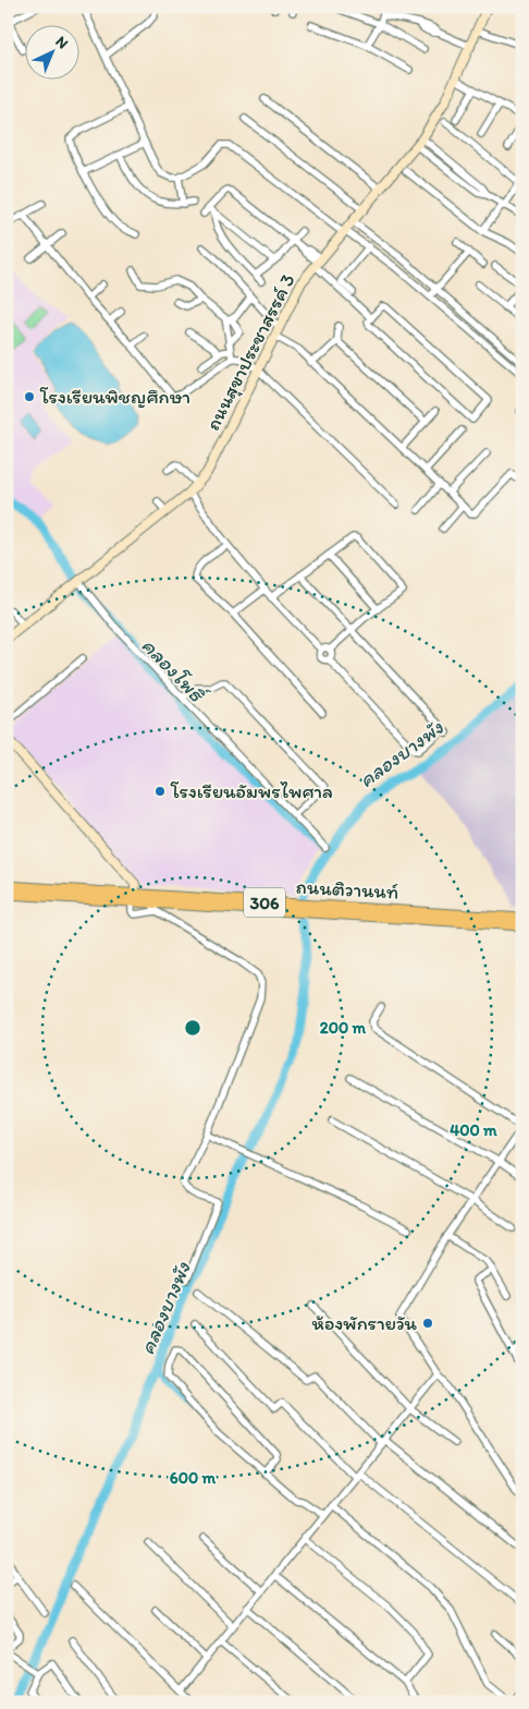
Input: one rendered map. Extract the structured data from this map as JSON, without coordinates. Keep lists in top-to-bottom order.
{
  "streets": {
    "main road": ["ถนนติวานนท์", "306"],
    "street": ["ถนนสุขาประชาสรรค์ 3"]
  },
  "water": ["คลองโพธิ์", "คลองบางพัง"],
  "places": ["โรงเรียนพิชญศึกษา", "โรงเรียนอัมพรไพศาล", "ห้องพักรายวัน"],
  "north": "top right",
  "rings": ["200 m", "400 m", "600 m"]
}
